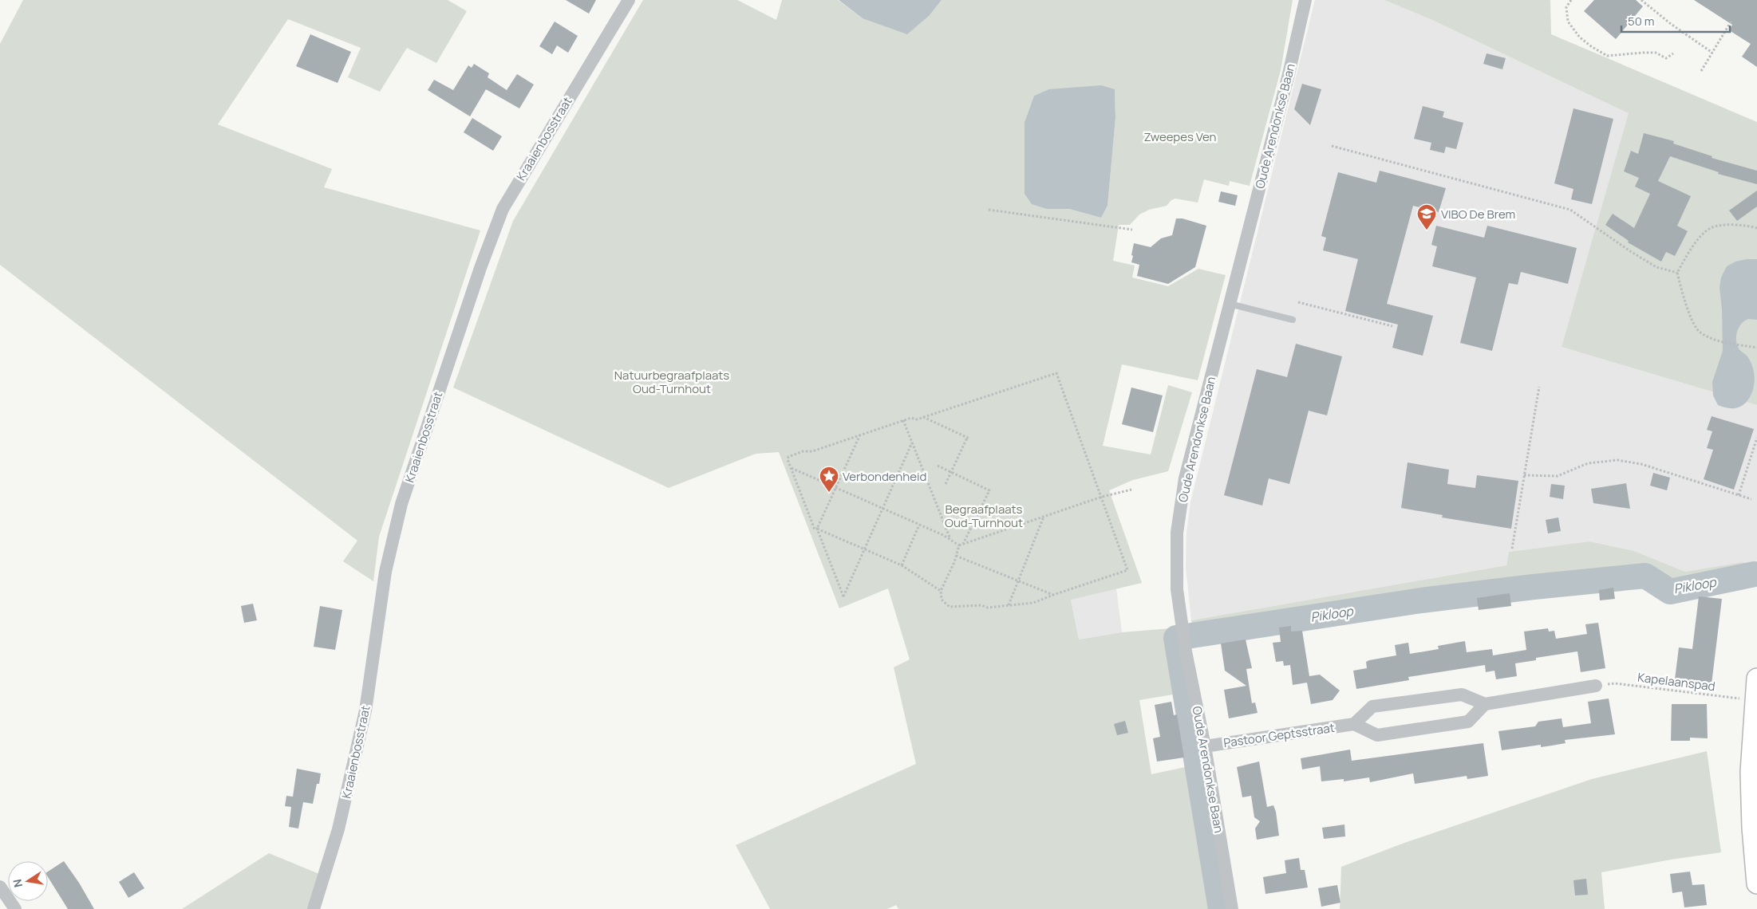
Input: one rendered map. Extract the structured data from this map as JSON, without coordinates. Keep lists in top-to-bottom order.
{
  "streets": {
    "street": ["Oude Arendonkse Baan", "Kraaienbosstraat", "Pastoor Geptsstraat"],
    "path": ["Kapelaanspad"]
  },
  "crossings": [
    ["Oude Arendonkse Baan", "Pastoor Geptsstraat"]
  ],
  "water": ["Pikloop"],
  "parks": ["Zweepes Ven", "Natuurbegraafplaats Oud-Turnhout", "Begraafplaats Oud-Turnhout"],
  "places": {
    "school or university": ["VIBO De Brem"],
    "place": ["Verbondenheid"]
  },
  "scale_bar": "50 m",
  "north": "left"
}
